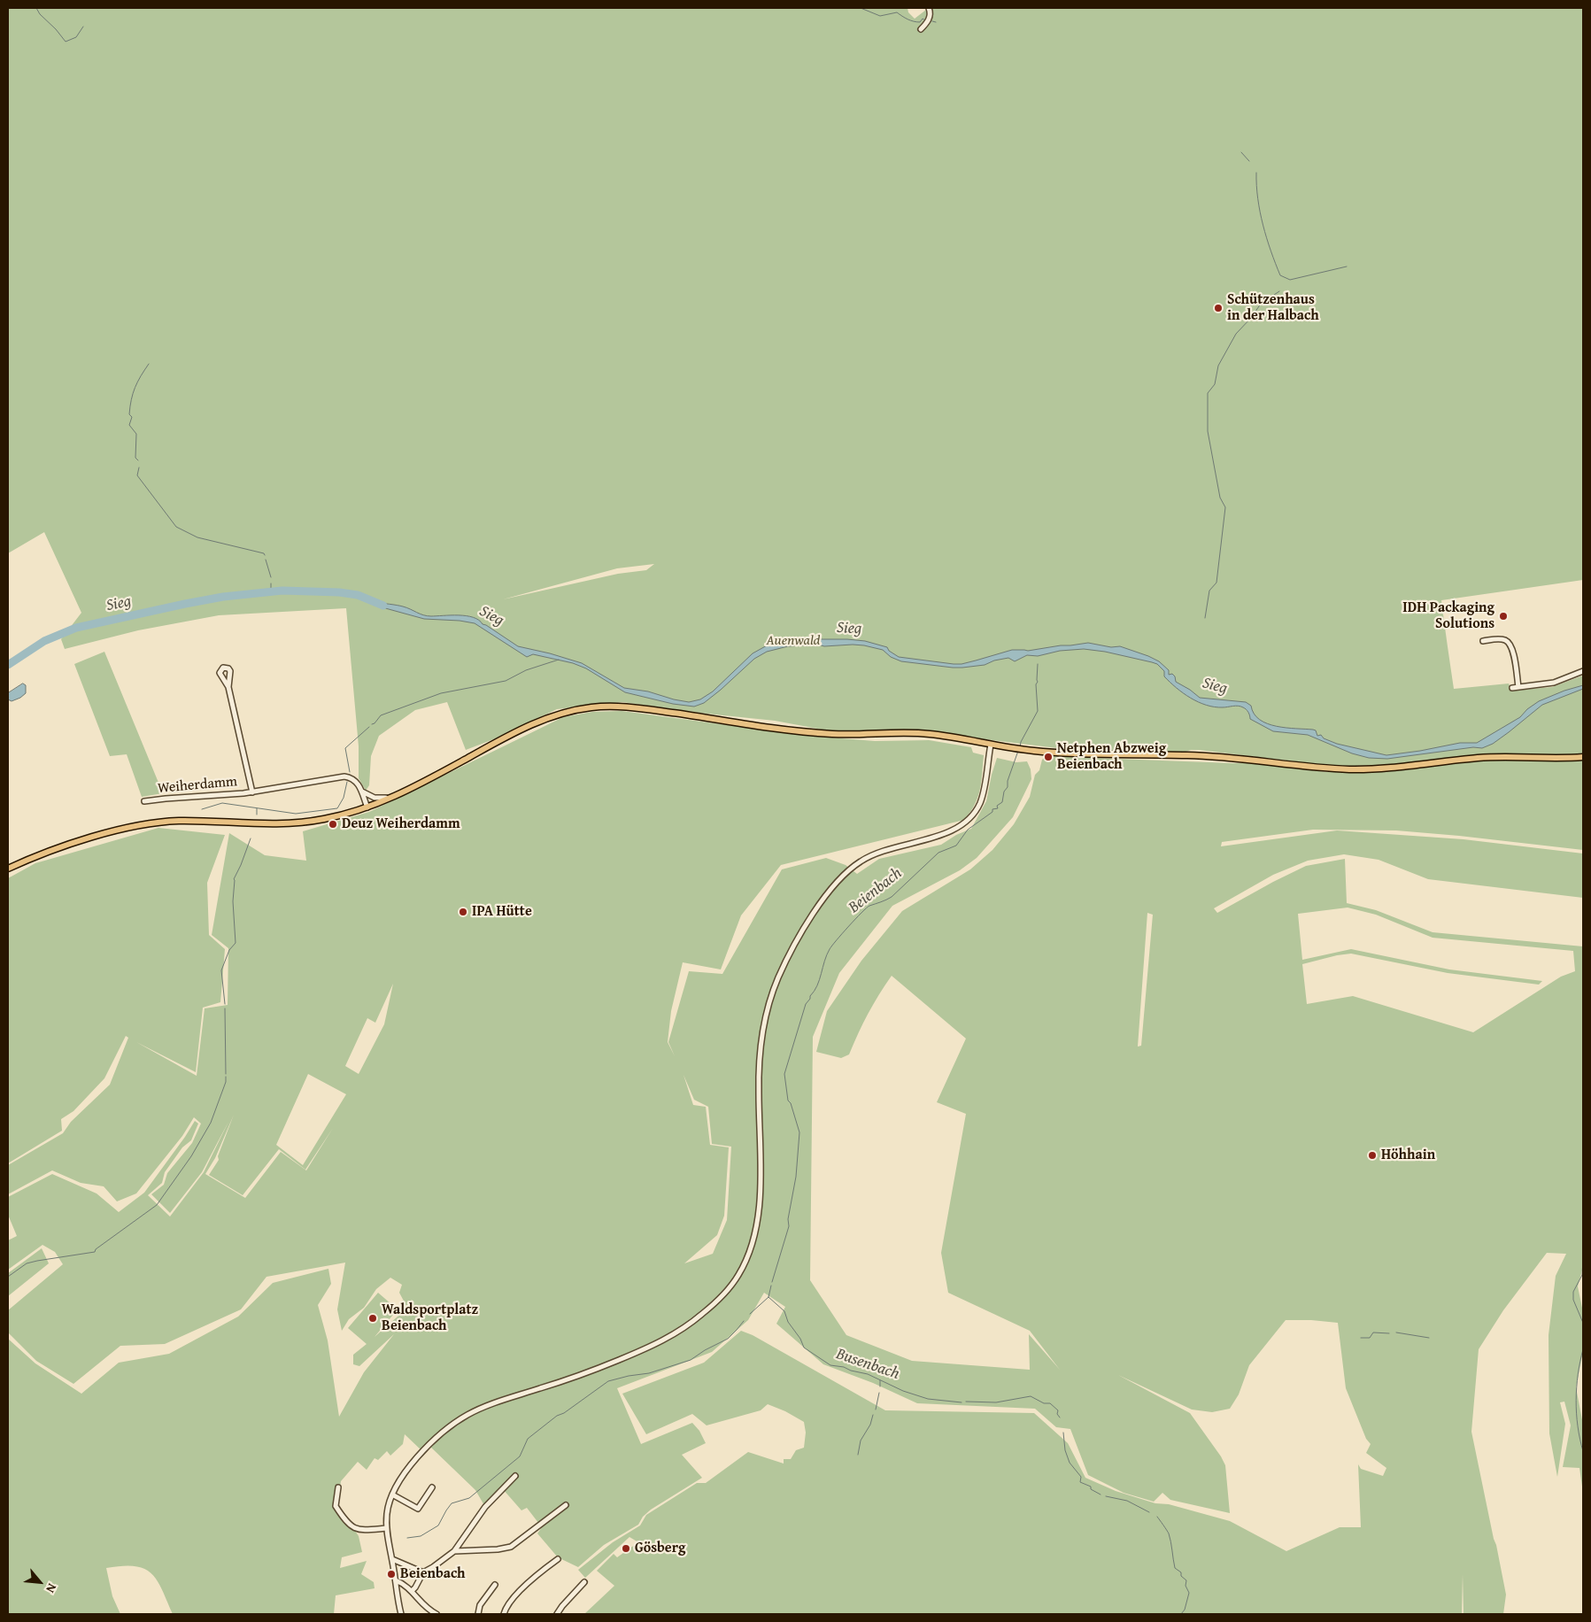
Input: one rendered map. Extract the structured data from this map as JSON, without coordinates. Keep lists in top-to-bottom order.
{
  "streets": {
    "street": ["Weiherdamm"]
  },
  "water": ["Sieg", "Beienbach", "Busenbach"],
  "parks": ["Auenwald"],
  "places": [
    "Schützenhaus in der Halbach",
    "IDH Packaging Solutions",
    "Netphen Abzweig Beienbach",
    "Deuz Weiherdamm",
    "IPA Hütte",
    "Höhhain",
    "Waldsportplatz Beienbach",
    "Gösberg",
    "Beienbach"
  ],
  "north": "bottom right"
}
